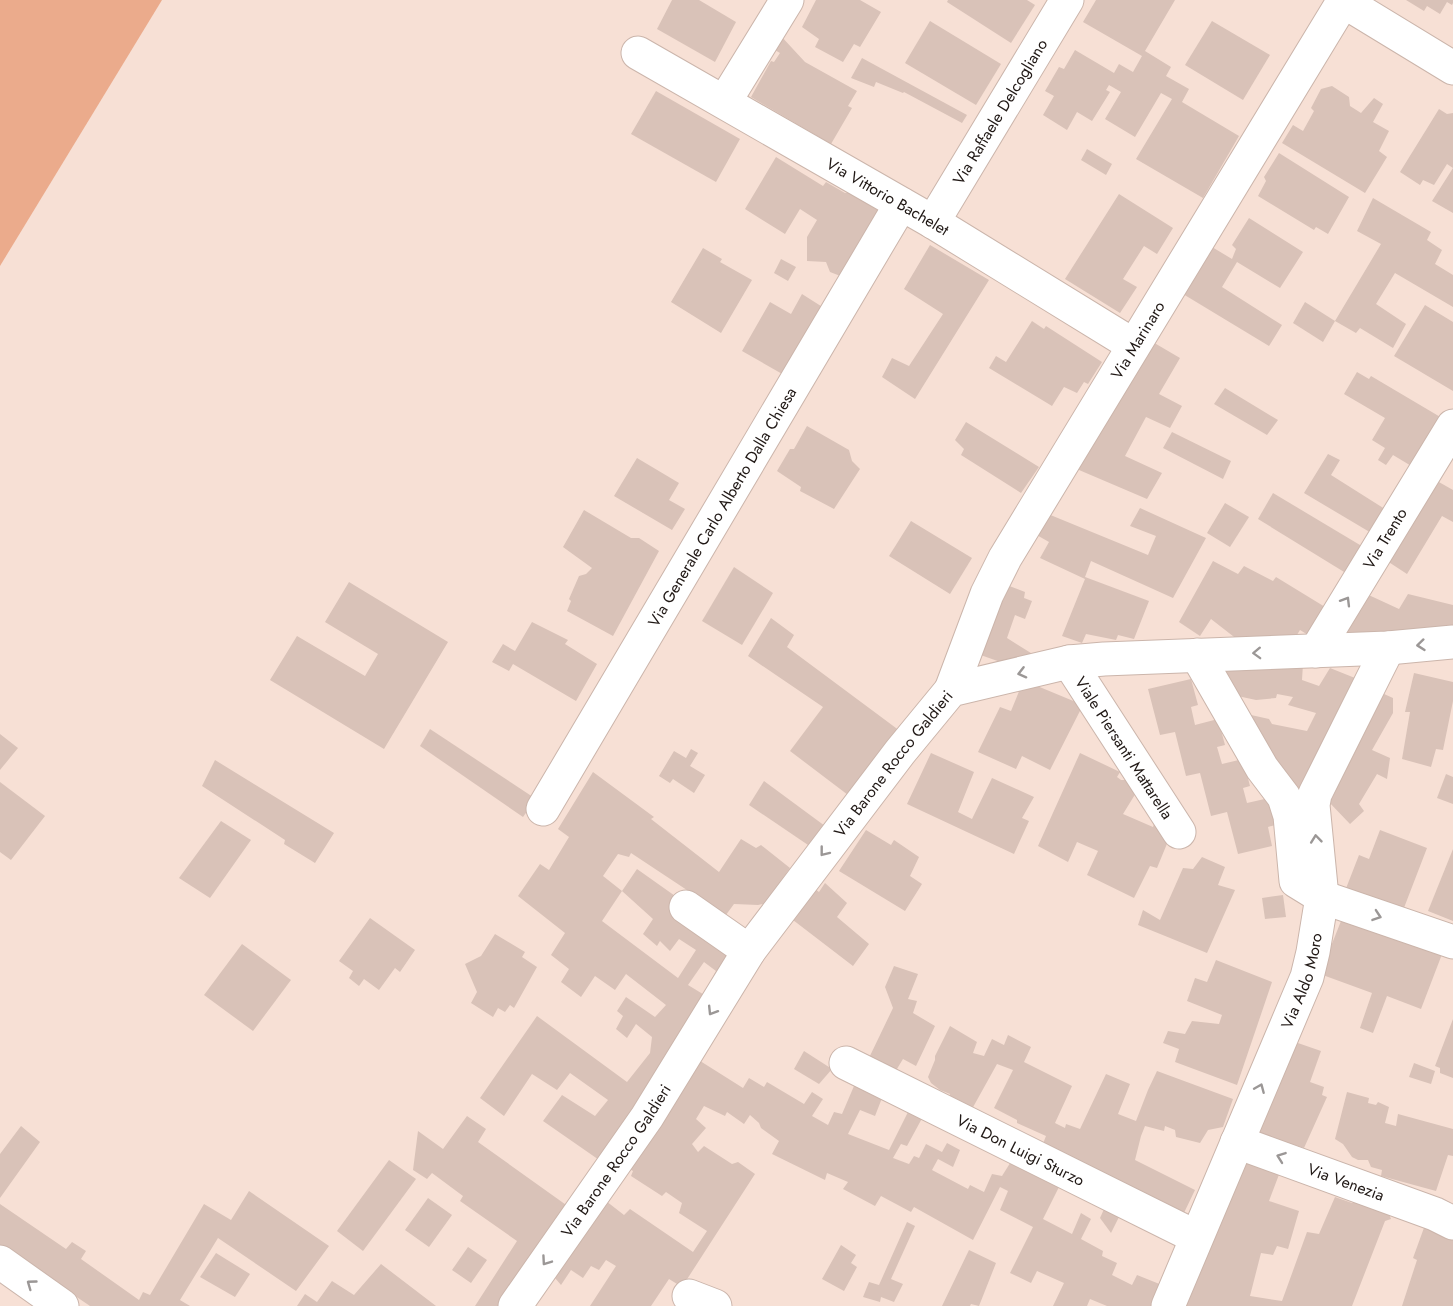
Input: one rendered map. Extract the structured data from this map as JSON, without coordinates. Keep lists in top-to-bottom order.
{
  "streets": {
    "street": [
      "Via Raffaele Delcogliano",
      "Via Vittorio Bachelet",
      "Via Marinaro",
      "Via Generale Carlo Alberto Dalla Chiesa",
      "Via Trento",
      "Viale Piersanti Mattarella",
      "Via Barone Rocco Galdieri",
      "Via Aldo Moro",
      "Via Don Luigi Sturzo",
      "Via Venezia"
    ]
  },
  "crossings": [
    ["Via Raffaele Delcogliano", "Via Vittorio Bachelet"],
    ["Via Vittorio Bachelet", "Via Marinaro"],
    ["Via Vittorio Bachelet", "Via Generale Carlo Alberto Dalla Chiesa"],
    ["Via Marinaro", "Via Barone Rocco Galdieri"],
    ["Via Trento", "Via Barone Rocco Galdieri"],
    ["Viale Piersanti Mattarella", "Via Barone Rocco Galdieri"],
    ["Via Barone Rocco Galdieri", "Via Aldo Moro"],
    ["Via Aldo Moro", "Via Don Luigi Sturzo"],
    ["Via Aldo Moro", "Via Venezia"]
  ],
  "one_way": ["Via Trento", "Via Barone Rocco Galdieri", "Via Aldo Moro"]
}
